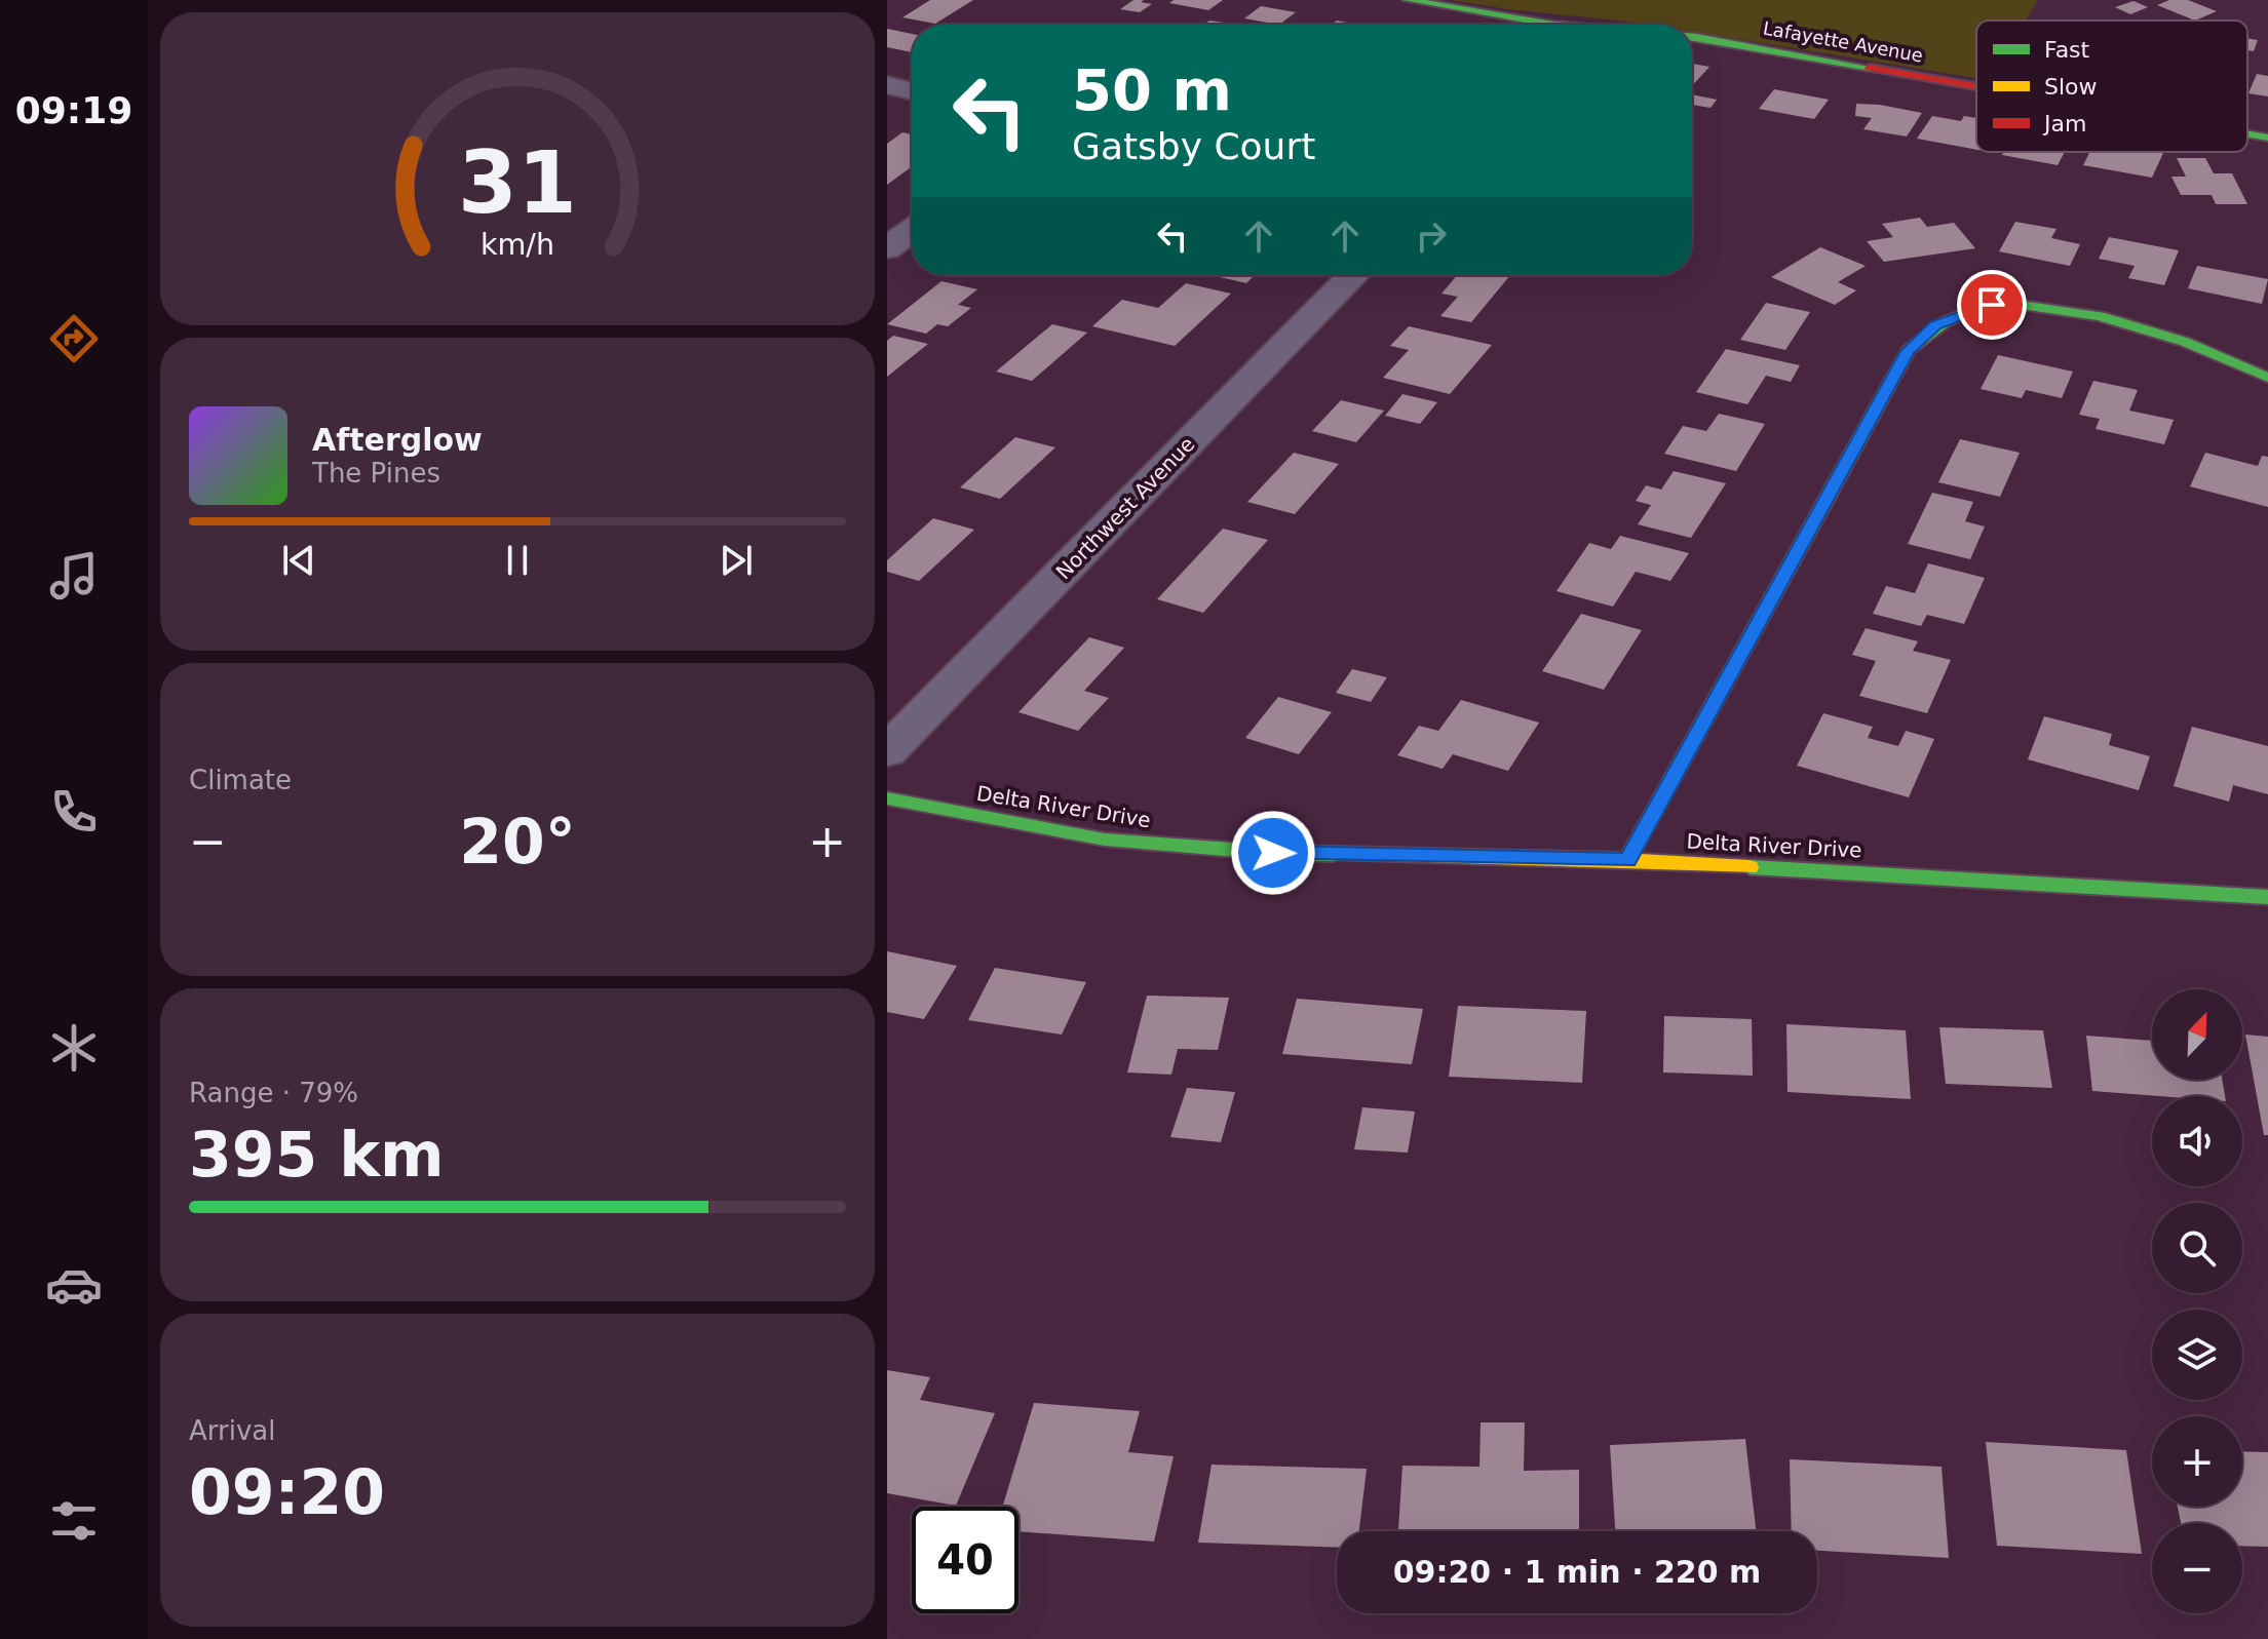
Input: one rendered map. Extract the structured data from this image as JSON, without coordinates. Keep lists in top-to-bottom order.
{
  "streets": {
    "street": ["Lafayette Avenue", "Northwest Avenue", "Delta River Drive"]
  },
  "legend": ["Fast", "Slow", "Jam"],
  "north": "top right",
  "page": {
    "tabs": "09:19",
    "turn": ["50 m", "Gatsby Court"],
    "song": ["Afterglow", "The Pines"],
    "tile": [
      "Climate",
      ["Range · 79%", "395 km"],
      ["Arrival", "09:20"]
    ],
    "heat": ["−", "20°", "+"],
    "map_buttons": ["+", "−"],
    "limit": "40",
    "trip": "09:20 · 1 min · 220 m",
    "gauge": ["31", "km/h"]
  }
}
